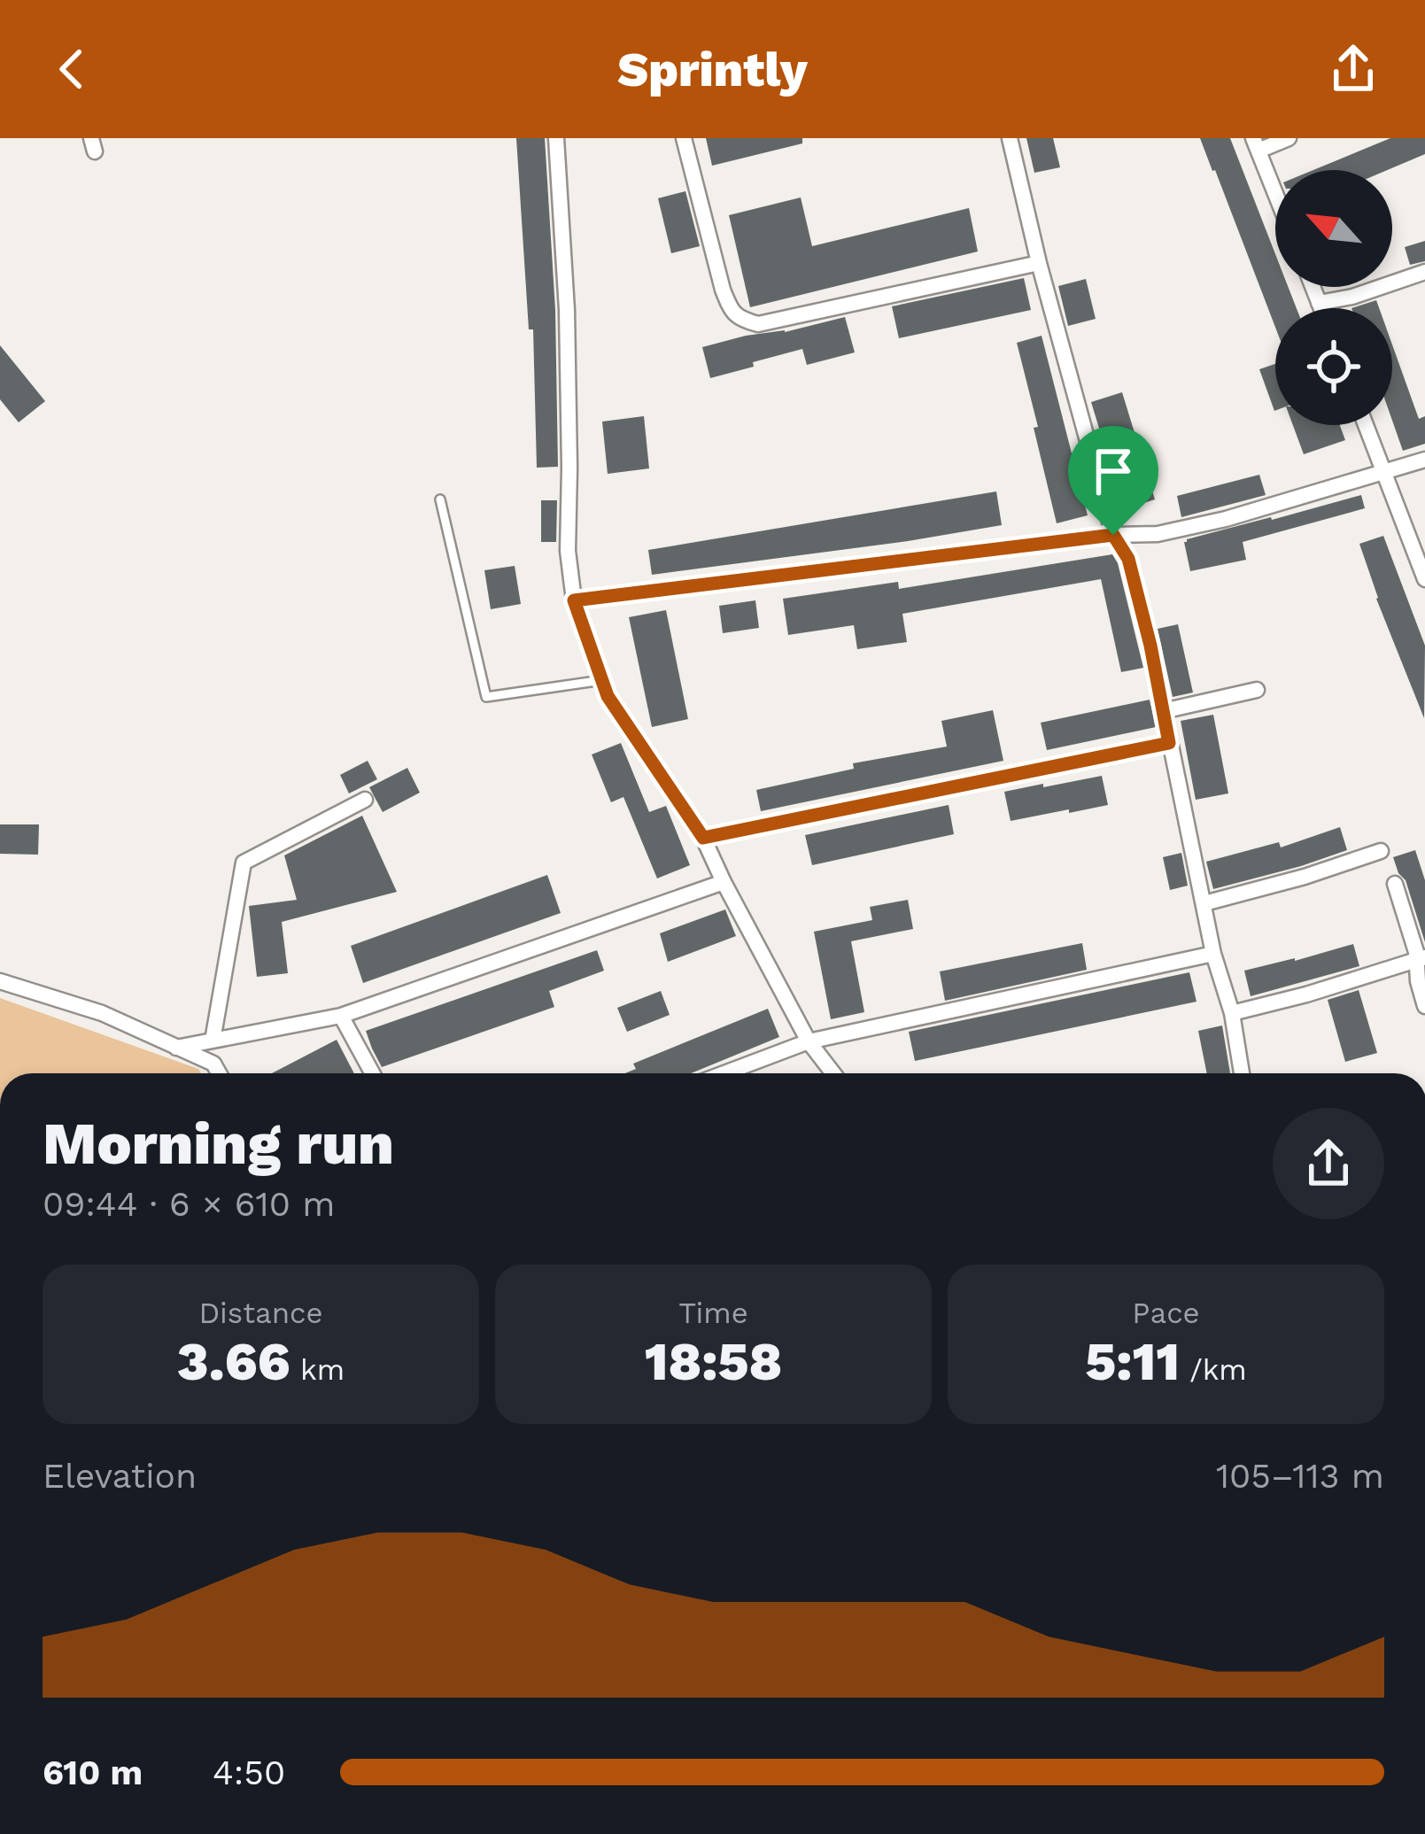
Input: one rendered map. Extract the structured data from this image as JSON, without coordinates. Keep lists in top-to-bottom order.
{
  "north": "top left",
  "page": {
    "header": "Sprintly",
    "heading": ["Morning run", "09:44 · 6 × 610 m"],
    "stats": [
      ["Distance", "3.66 km"],
      ["Time", "18:58"],
      ["Pace", "5:11 /km"]
    ],
    "chart": ["Elevation", "105–113 m"],
    "list": [
      {
        "name": "610 m",
        "note": "4:50"
      }
    ]
  }
}
